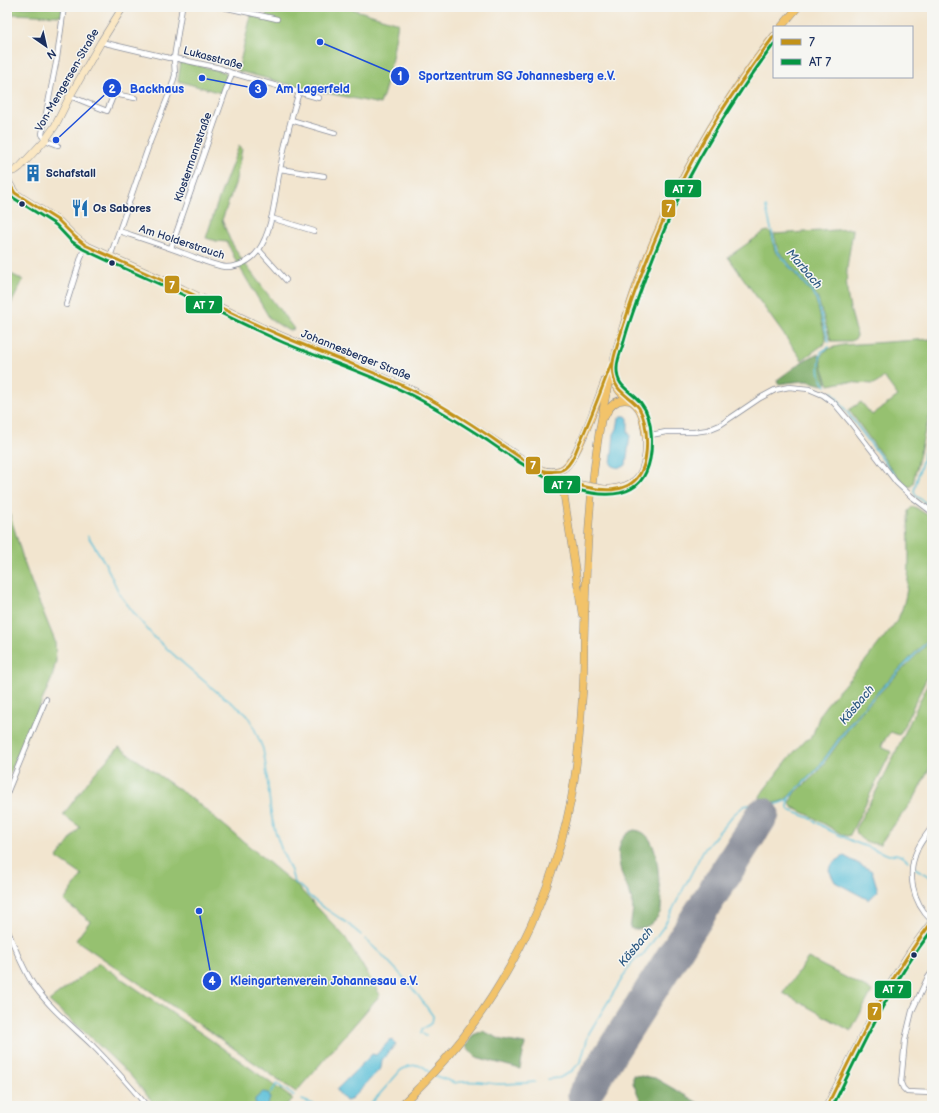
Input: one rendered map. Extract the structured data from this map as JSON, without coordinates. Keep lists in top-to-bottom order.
{
  "streets": {
    "street": [
      "Lukasstraße",
      "Von-Mengersen-Straße",
      "Klostermannstraße",
      "Am Holderstrauch",
      "Johannesberger Straße"
    ]
  },
  "crossings": [
    ["Lukasstraße", "Von-Mengersen-Straße"],
    ["Lukasstraße", "Klostermannstraße"],
    ["Lukasstraße", "Am Holderstrauch"],
    ["Von-Mengersen-Straße", "Johannesberger Straße"],
    ["Klostermannstraße", "Am Holderstrauch"]
  ],
  "water": ["Marbach", "Käsbach"],
  "places": {
    "other": [
      "Sportzentrum SG Johannesberg e.V.",
      "Am Lagerfeld",
      "Backhaus",
      "Kleingartenverein Johannesau e.V."
    ],
    "building": ["Schafstall"],
    "restaurant": ["Os Sabores"]
  },
  "lines": ["transit line 7"],
  "legend": ["7", "AT 7"],
  "north": "bottom right"
}
